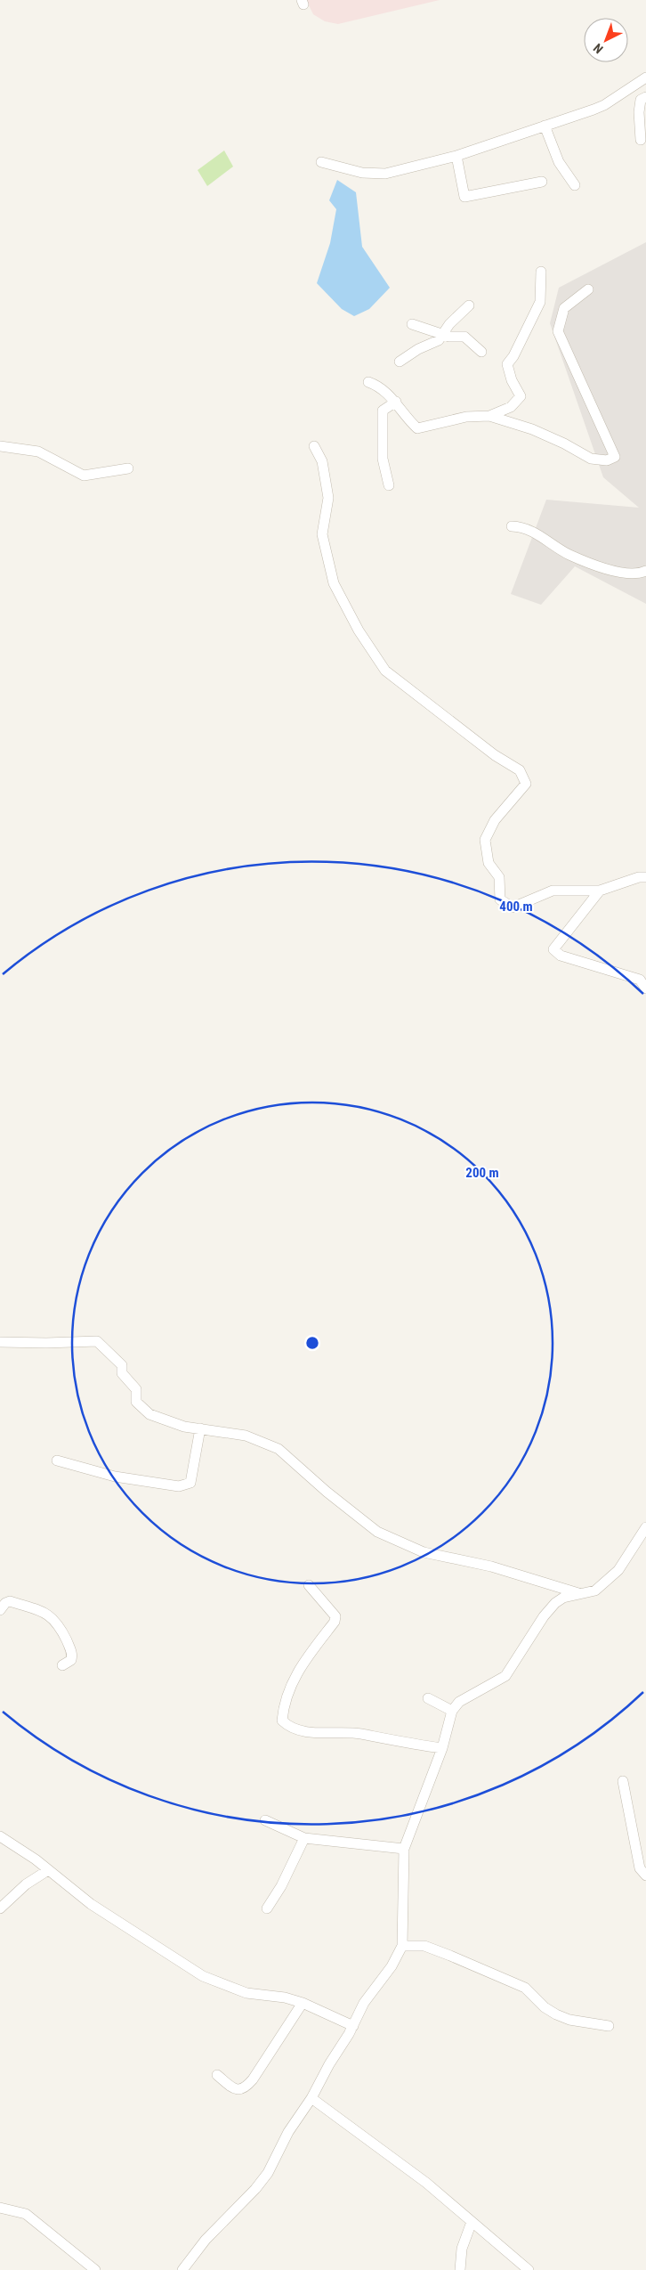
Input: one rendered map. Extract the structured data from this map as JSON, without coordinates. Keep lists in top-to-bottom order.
{
  "north": "bottom left",
  "rings": ["400 m", "200 m"]
}
